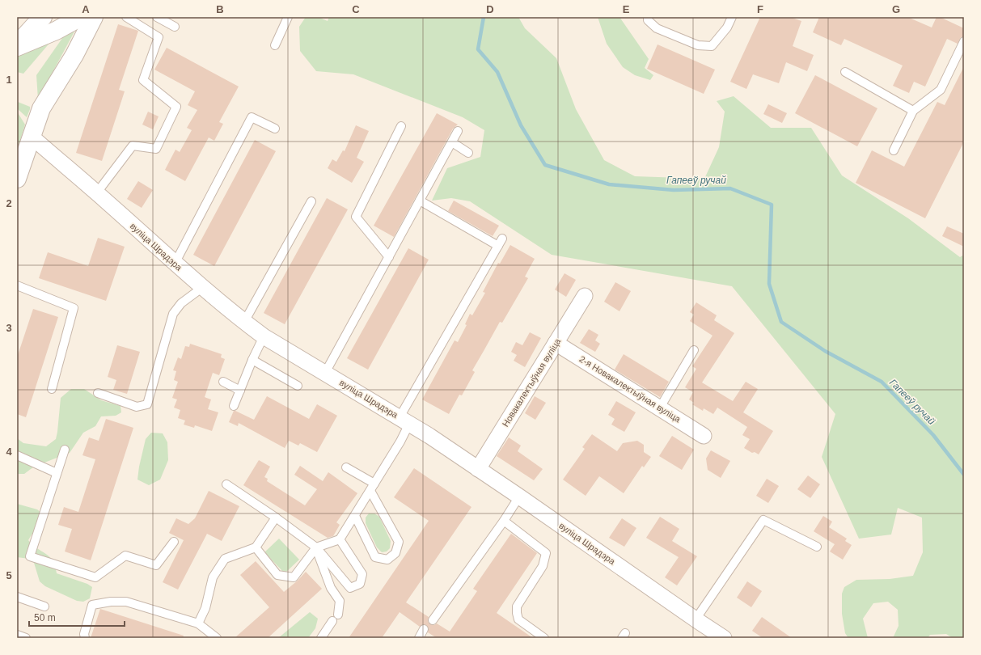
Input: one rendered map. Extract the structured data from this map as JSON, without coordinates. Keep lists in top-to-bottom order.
{
  "streets": {
    "street": ["вуліца Шрадэра", "Новакалектыўная вуліца", "2-я Новакалектыўная вуліца"]
  },
  "crossings": [
    ["вуліца Шрадэра", "Новакалектыўная вуліца"],
    ["Новакалектыўная вуліца", "2-я Новакалектыўная вуліца"]
  ],
  "water": ["Гапееў ручай"],
  "scale_bar": "50 m",
  "grid": {
    "columns": [
      "A",
      "B",
      "C",
      "D",
      "E",
      "F",
      "G"
    ],
    "rows": [
      "1",
      "2",
      "3",
      "4",
      "5"
    ]
  }
}
